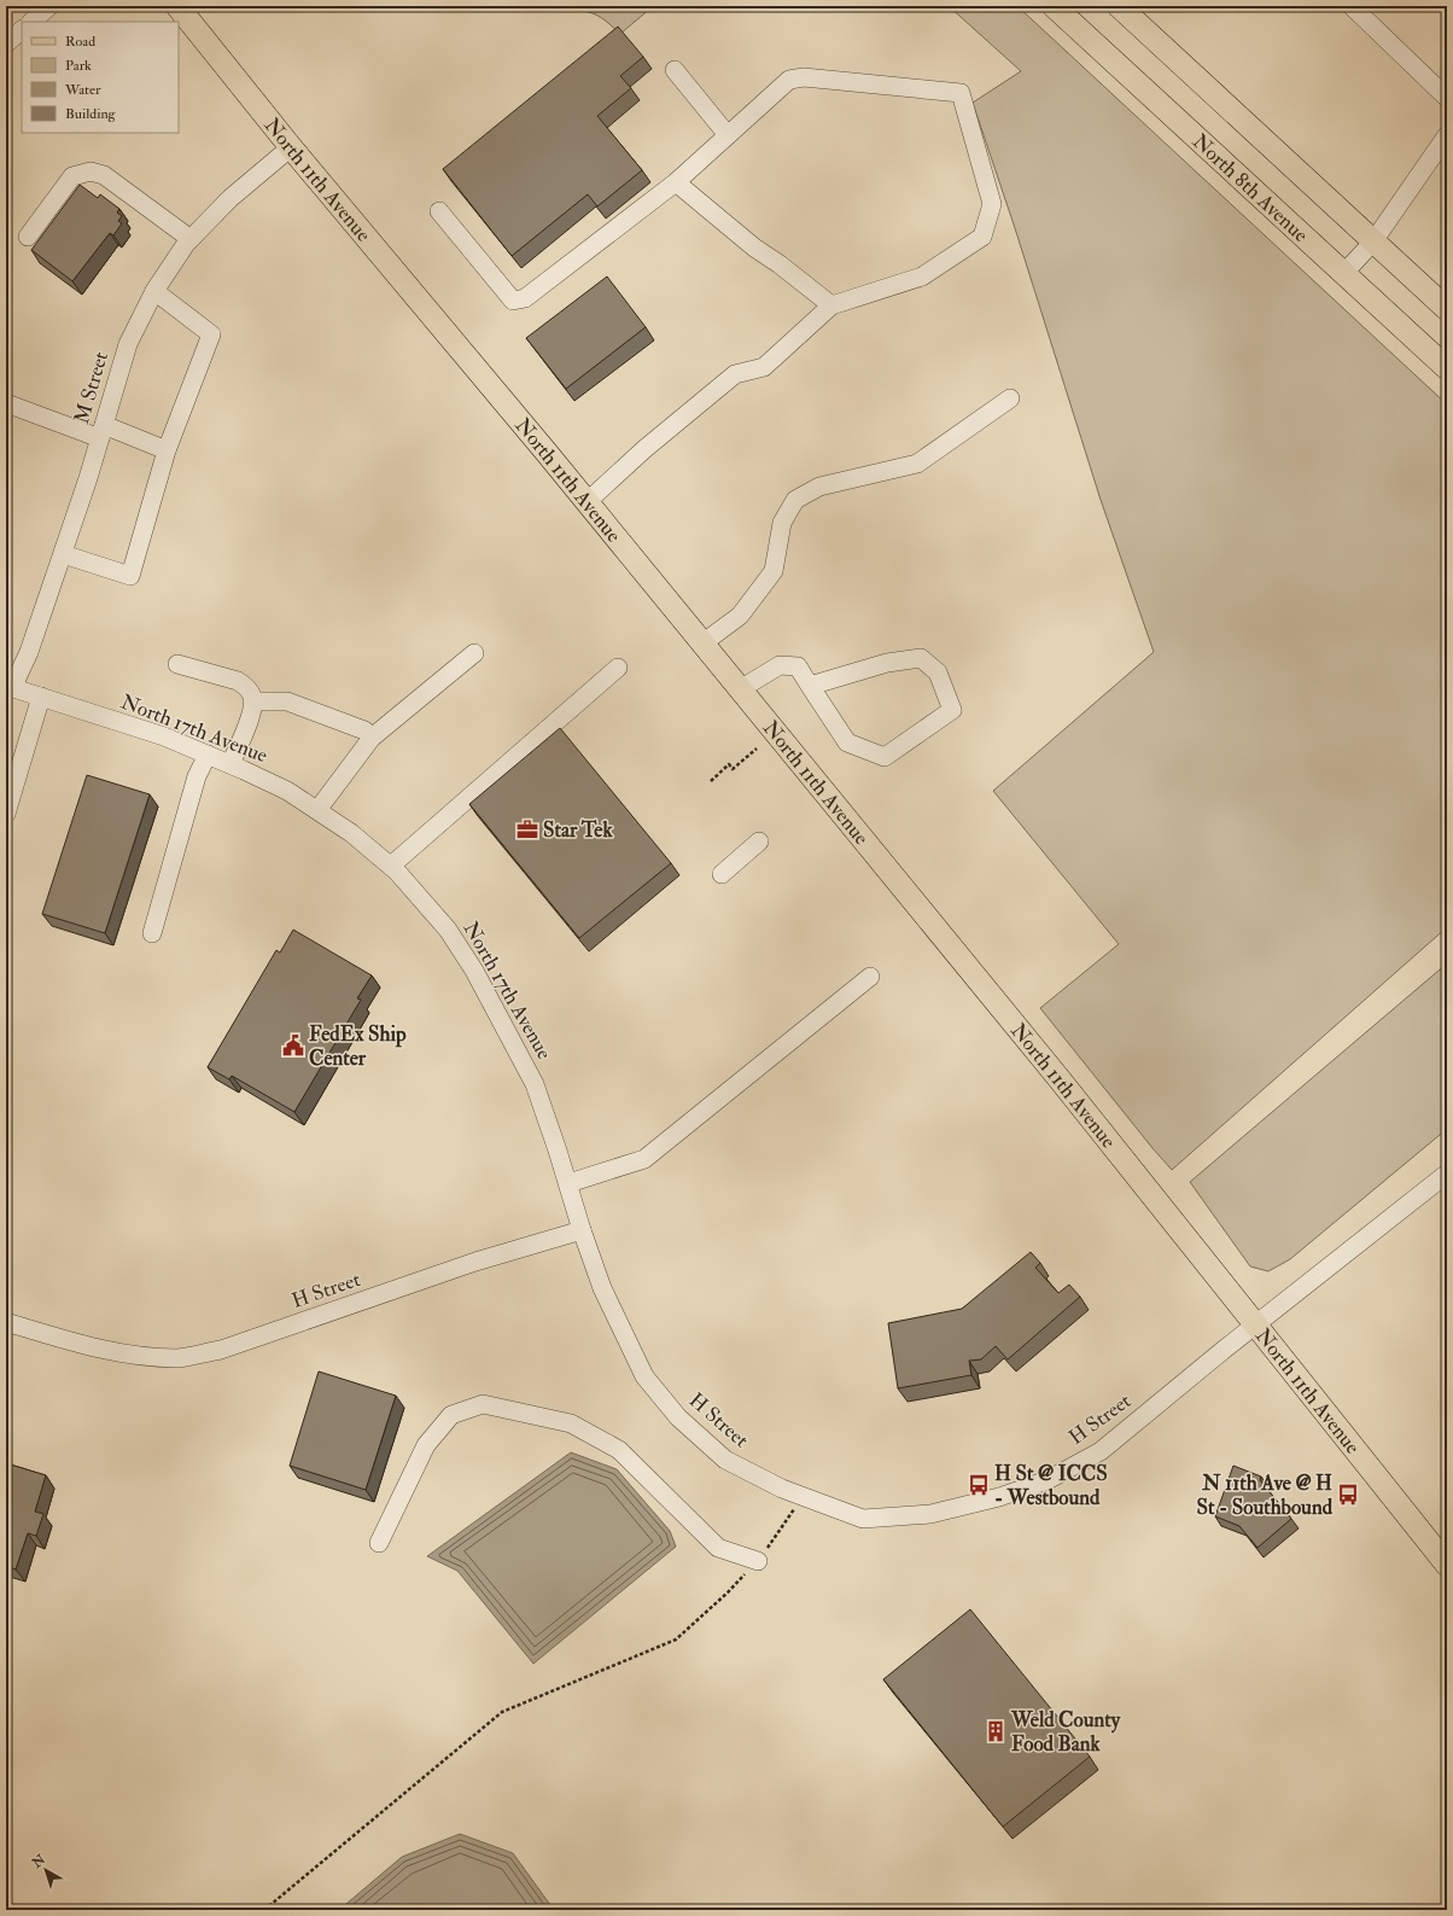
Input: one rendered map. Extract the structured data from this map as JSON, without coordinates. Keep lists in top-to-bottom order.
{
  "streets": {
    "main road": ["North 11th Avenue", "North 8th Avenue"],
    "street": ["M Street", "North 17th Avenue", "H Street"]
  },
  "crossings": [
    ["North 11th Avenue", "M Street"],
    ["North 11th Avenue", "H Street"],
    ["M Street", "North 17th Avenue"],
    ["North 17th Avenue", "H Street"]
  ],
  "places": {
    "office": ["Star Tek"],
    "public building": ["FedEx Ship Center"],
    "bus stop": ["H St @ ICCS - Westbound", "N 11th Ave @ H St - Southbound"],
    "building": ["Weld County Food Bank"]
  },
  "legend": [
    "Road",
    "Park",
    "Water",
    "Building"
  ],
  "north": "top left"
}
